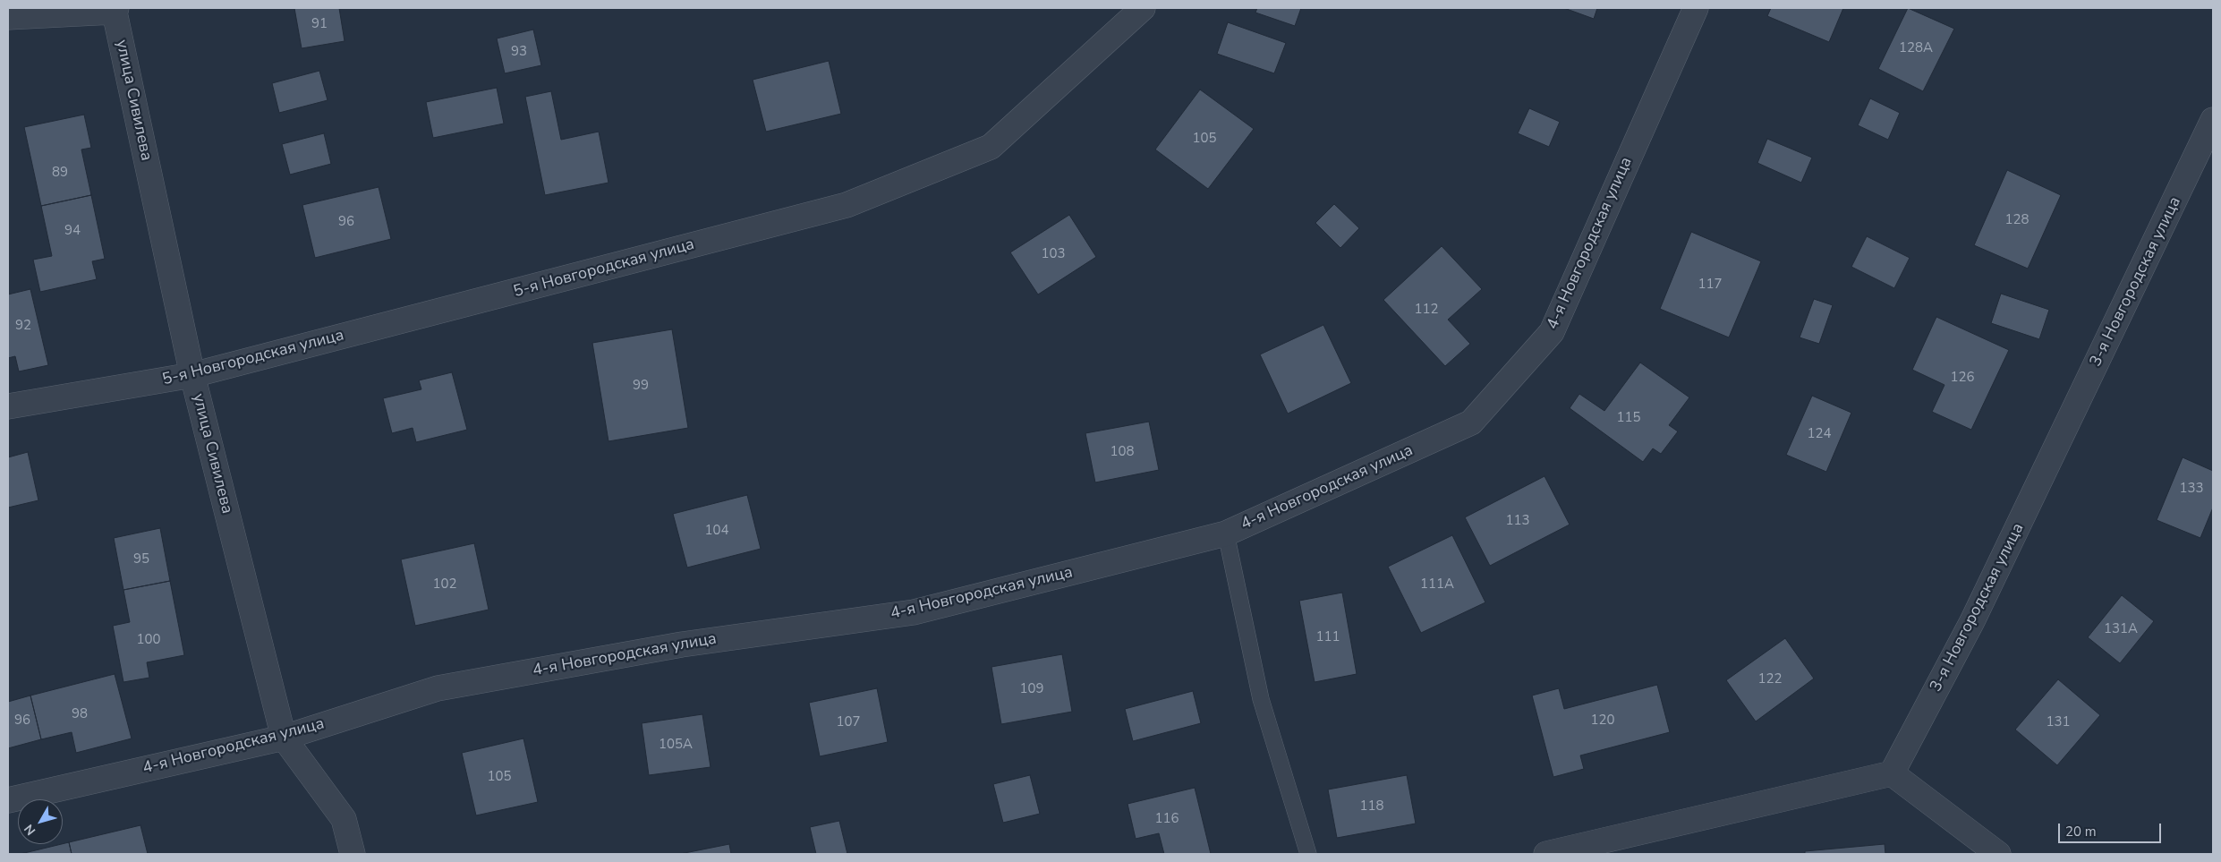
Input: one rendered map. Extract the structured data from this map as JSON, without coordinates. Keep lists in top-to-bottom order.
{
  "streets": {
    "street": [
      "улица Сивилева",
      "4-я Новгородская улица",
      "5-я Новгородская улица",
      "3-я Новгородская улица"
    ]
  },
  "crossings": [
    ["улица Сивилева", "4-я Новгородская улица"],
    ["улица Сивилева", "5-я Новгородская улица"]
  ],
  "house_numbers": [
    "91",
    "128А",
    "93",
    "105",
    "89",
    "128",
    "96",
    "94",
    "103",
    "117",
    "112",
    "92",
    "126",
    "99",
    "115",
    "124",
    "108",
    "133",
    "113",
    "104",
    "95",
    "102",
    "111А",
    "131А",
    "111",
    "100",
    "122",
    "109",
    "98",
    "96",
    "120",
    "107",
    "131",
    "105А",
    "105",
    "118",
    "116"
  ],
  "scale_bar": "20 m",
  "north": "bottom left"
}
